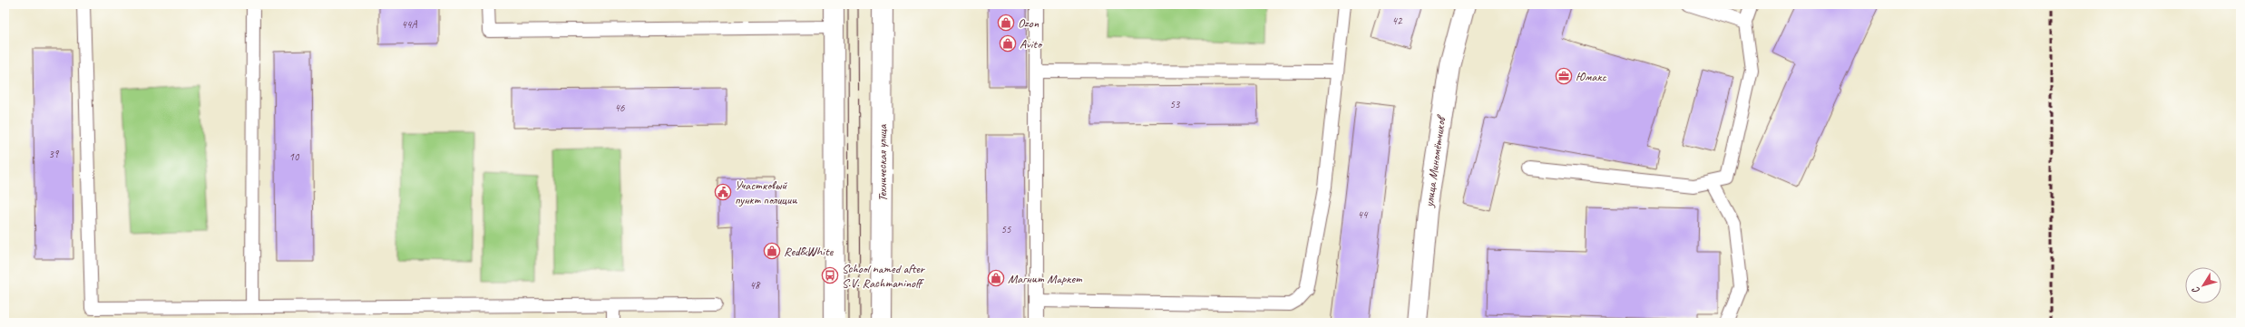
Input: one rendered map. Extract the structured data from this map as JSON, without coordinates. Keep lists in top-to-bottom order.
{
  "streets": {
    "street": ["улица Миномётчиков", "Техническая улица"]
  },
  "places": {
    "shop": [
      "Ozon",
      "Avito",
      "Red&White",
      "Магнит Маркет"
    ],
    "office": ["Юмакс"],
    "public building": ["Участковый пункт полиции"],
    "bus stop": ["School named after S.V. Rachmaninoff"]
  },
  "house_numbers": [
    "42",
    "44А",
    "53",
    "46",
    "39",
    "10",
    "44",
    "55",
    "48"
  ],
  "north": "bottom left"
}
